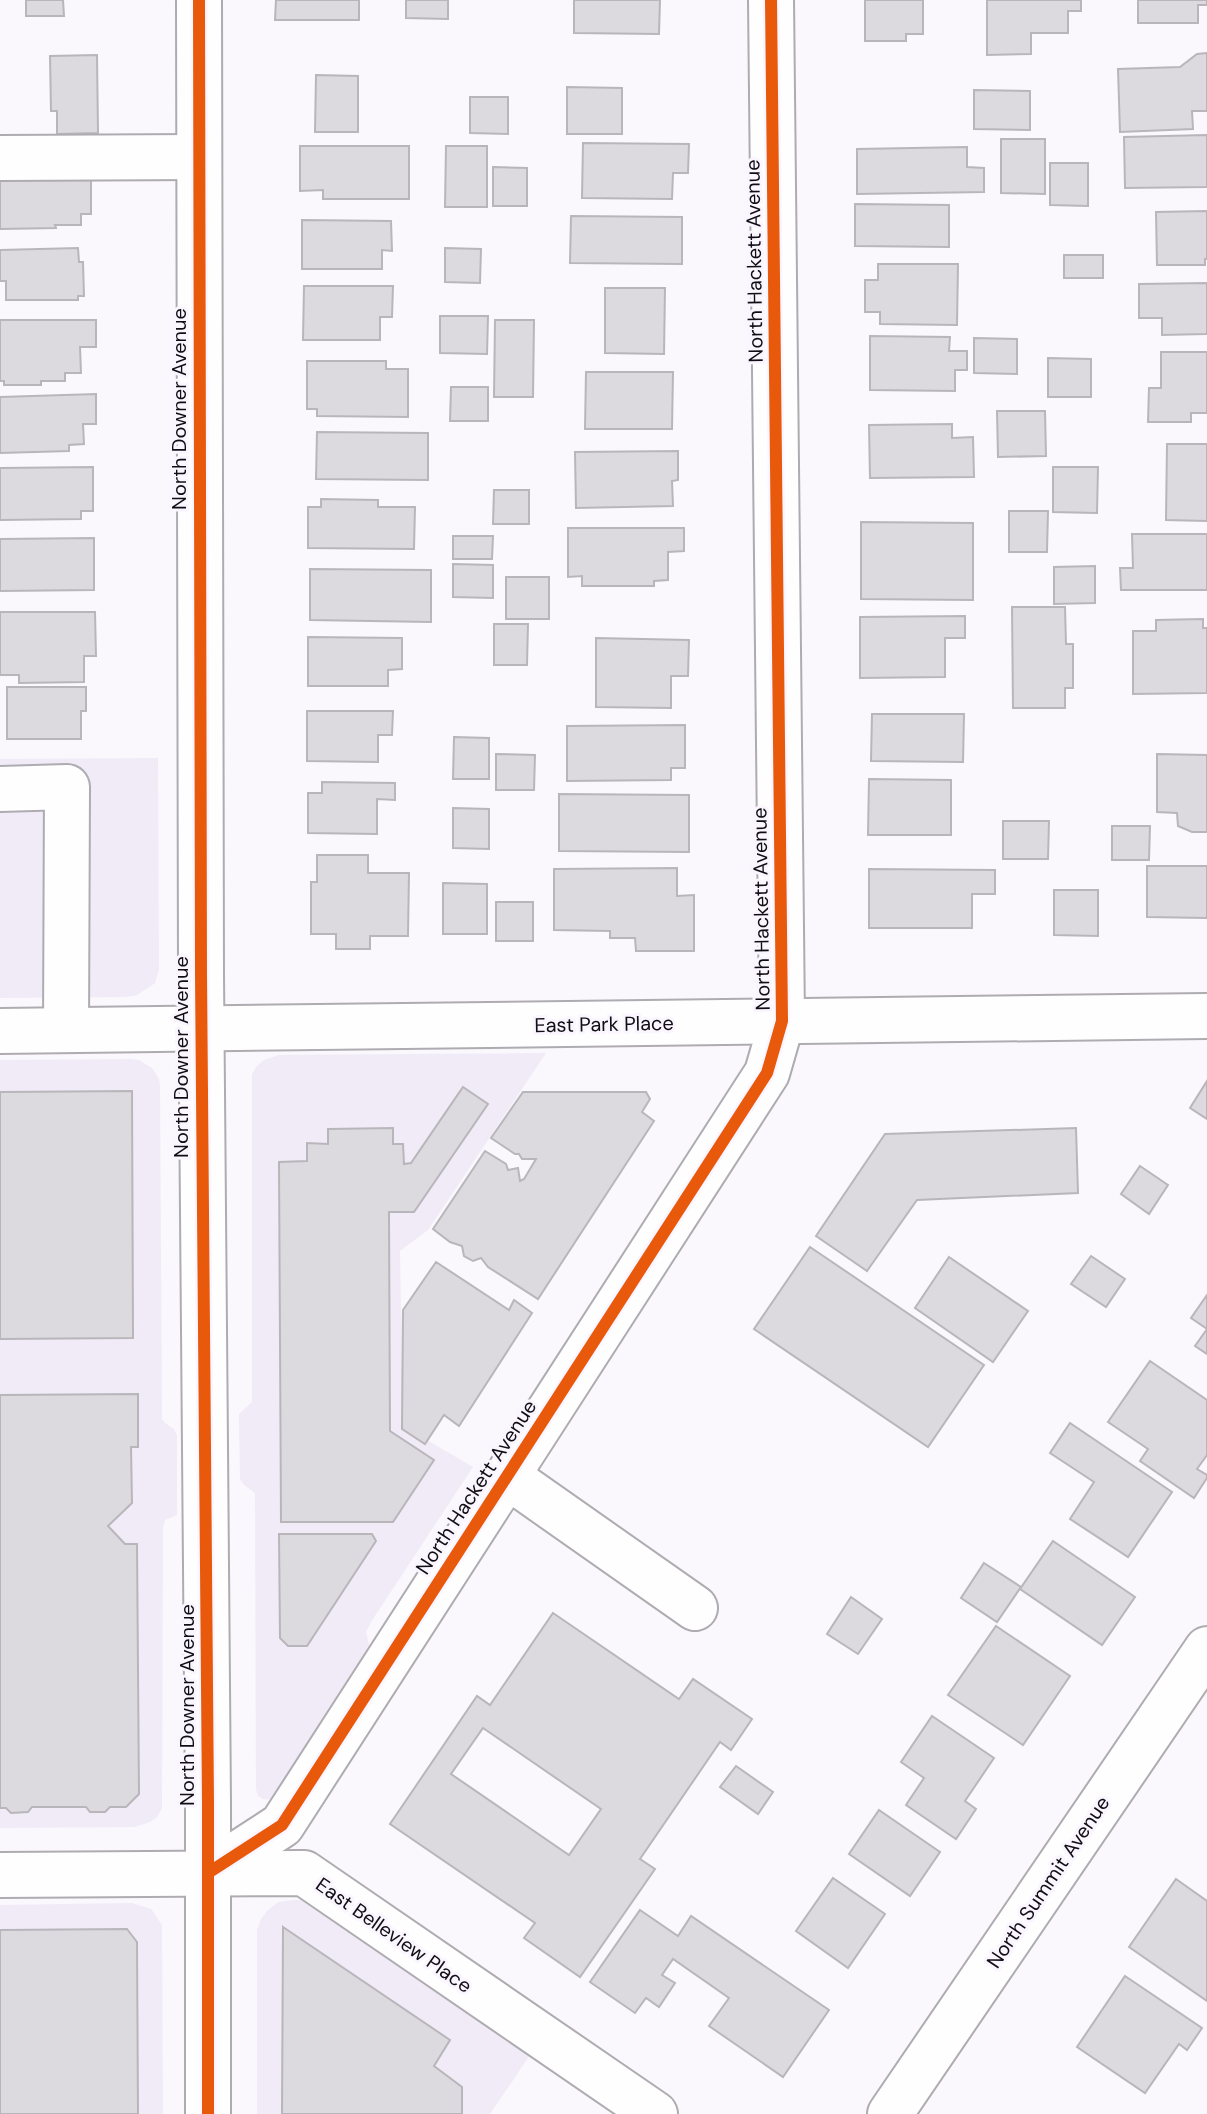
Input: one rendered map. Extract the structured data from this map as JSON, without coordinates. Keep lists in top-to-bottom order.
{
  "streets": {
    "street": [
      "North Hackett Avenue",
      "North Downer Avenue",
      "East Park Place",
      "North Summit Avenue",
      "East Belleview Place"
    ]
  },
  "crossings": [
    ["North Hackett Avenue", "North Downer Avenue"],
    ["North Hackett Avenue", "East Park Place"],
    ["North Hackett Avenue", "East Belleview Place"],
    ["North Downer Avenue", "East Park Place"],
    ["North Downer Avenue", "East Belleview Place"]
  ]
}
